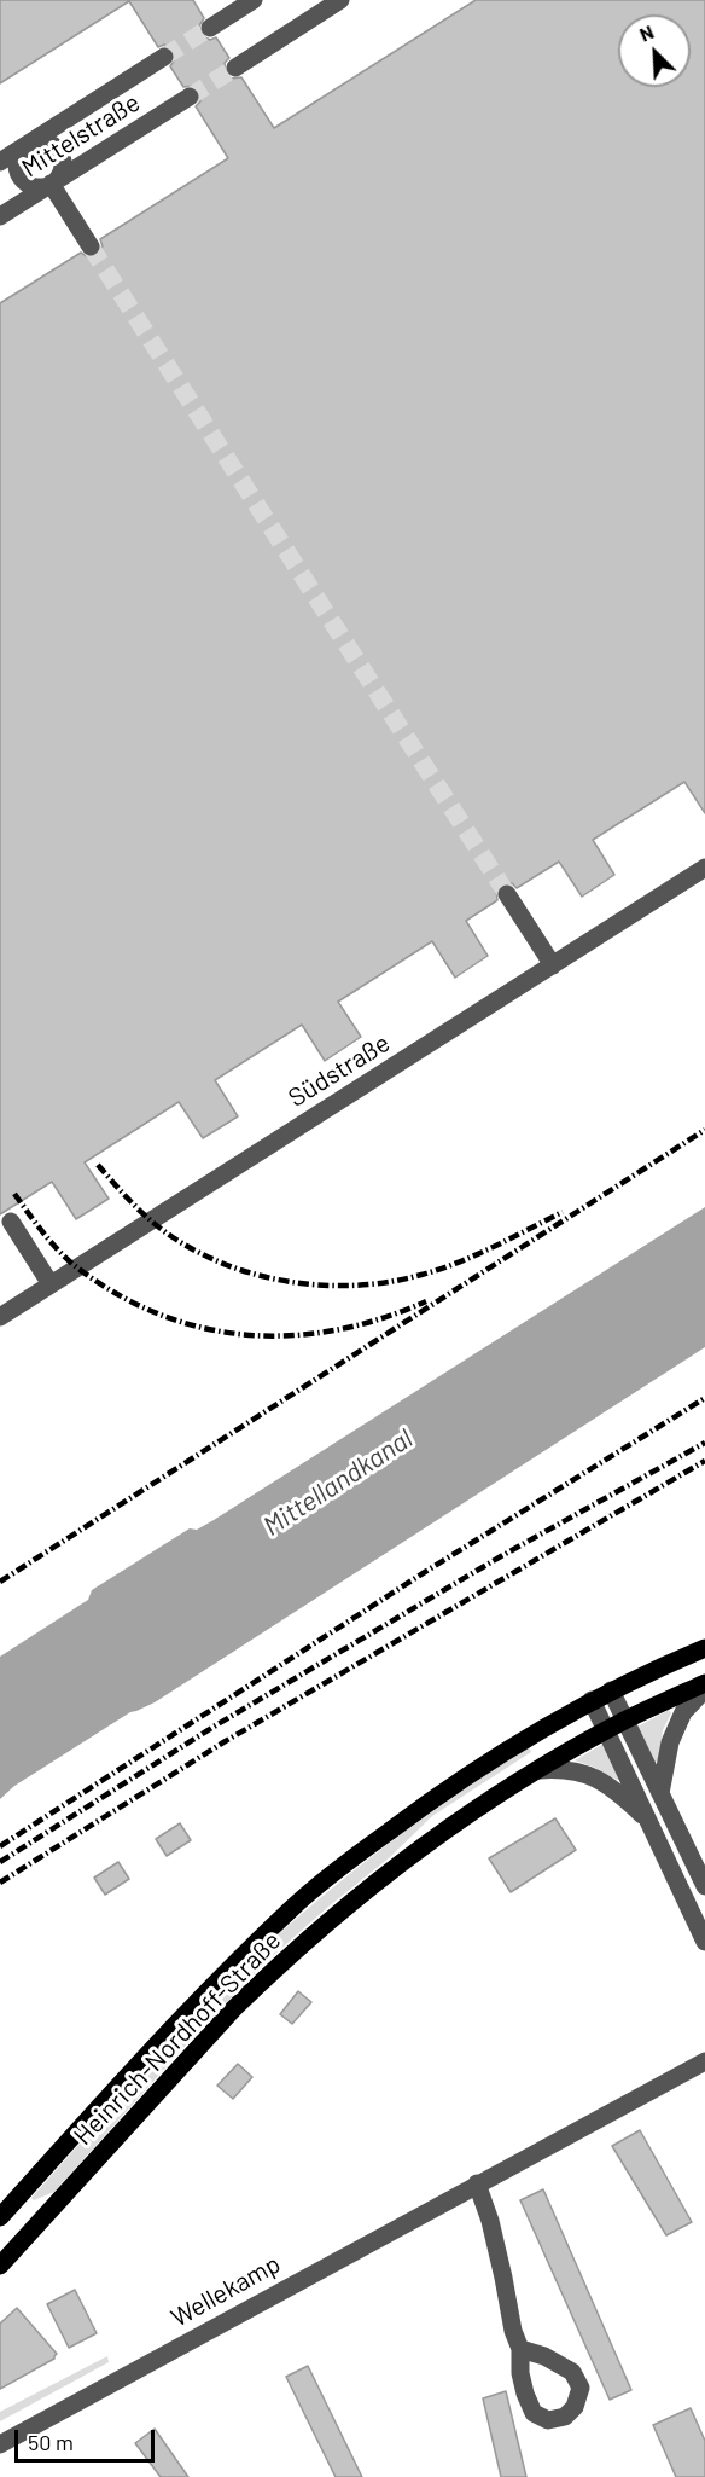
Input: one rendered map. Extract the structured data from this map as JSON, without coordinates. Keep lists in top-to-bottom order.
{
  "streets": {
    "main road": ["Heinrich-Nordhoff-Straße"],
    "street": ["Mittelstraße", "Südstraße", "Wellekamp"]
  },
  "water": ["Mittellandkanal"],
  "scale_bar": "50 m",
  "north": "top left"
}
